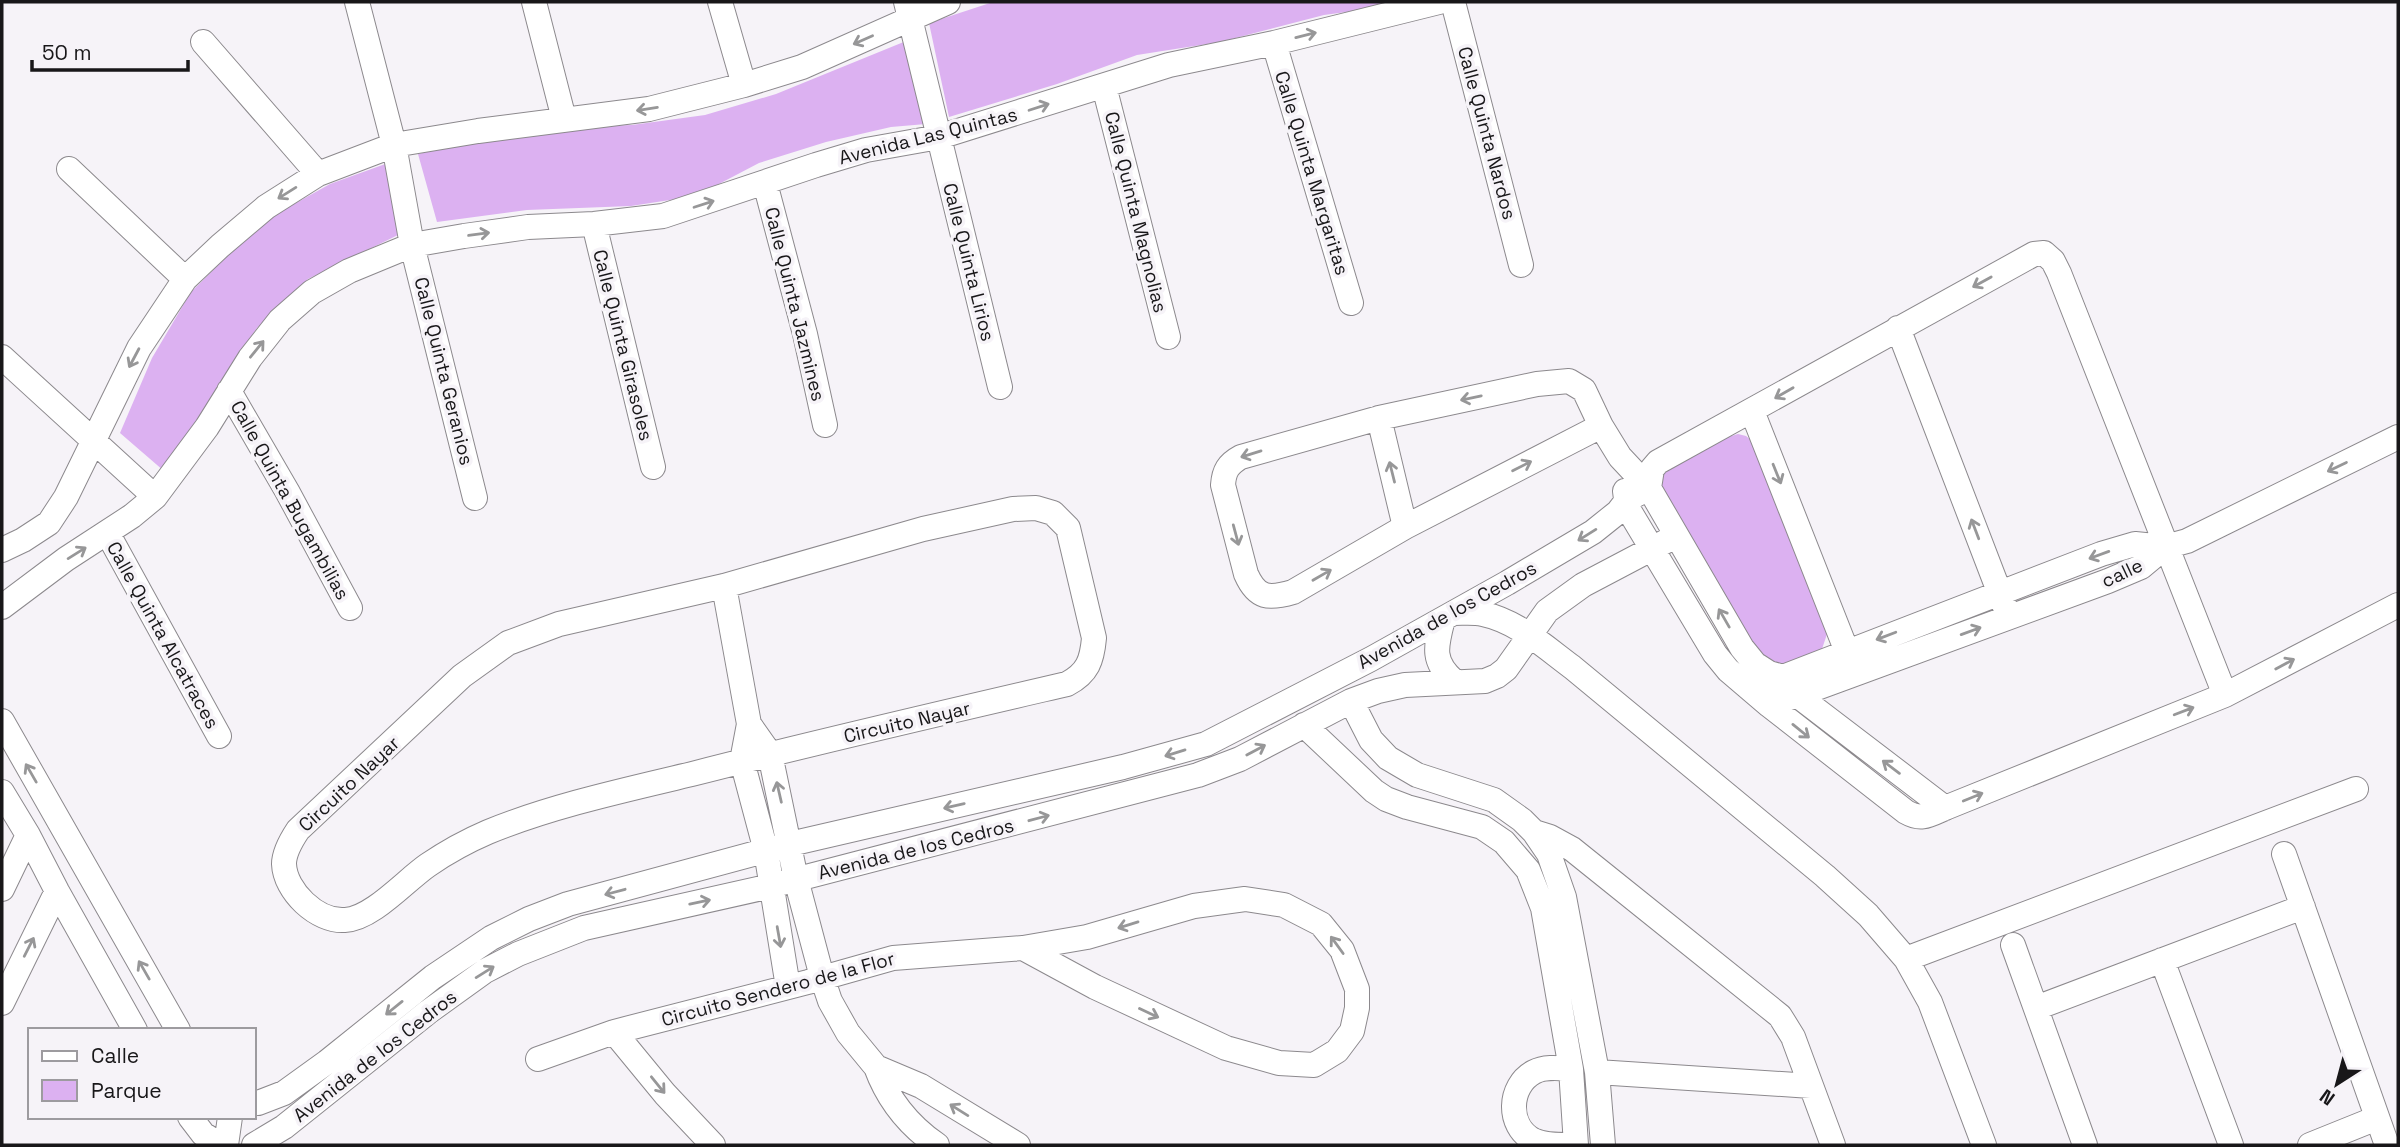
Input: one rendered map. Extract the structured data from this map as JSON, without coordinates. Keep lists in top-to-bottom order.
{
  "streets": {
    "street": [
      "Calle Quinta Nardos",
      "Avenida Las Quintas",
      "Calle Quinta Margaritas",
      "Calle Quinta Magnolias",
      "Calle Quinta Lirios",
      "Calle Quinta Jazmines",
      "Calle Quinta Girasoles",
      "Calle Quinta Geranios",
      "Calle Quinta Bugambilias",
      "calle",
      "Avenida de los Cedros",
      "Calle Quinta Alcatraces",
      "Circuito Nayar",
      "Circuito Sendero de la Flor"
    ]
  },
  "crossings": [
    ["Avenida Las Quintas", "Calle Quinta Margaritas"],
    ["Avenida Las Quintas", "Calle Quinta Magnolias"],
    ["Avenida Las Quintas", "Calle Quinta Lirios"],
    ["Avenida Las Quintas", "Calle Quinta Jazmines"],
    ["Avenida Las Quintas", "Calle Quinta Girasoles"],
    ["Avenida Las Quintas", "Calle Quinta Geranios"],
    ["Avenida Las Quintas", "Calle Quinta Bugambilias"],
    ["Avenida Las Quintas", "Calle Quinta Alcatraces"]
  ],
  "legend": ["Calle", "Parque"],
  "scale_bar": "50 m",
  "north": "bottom left"
}
